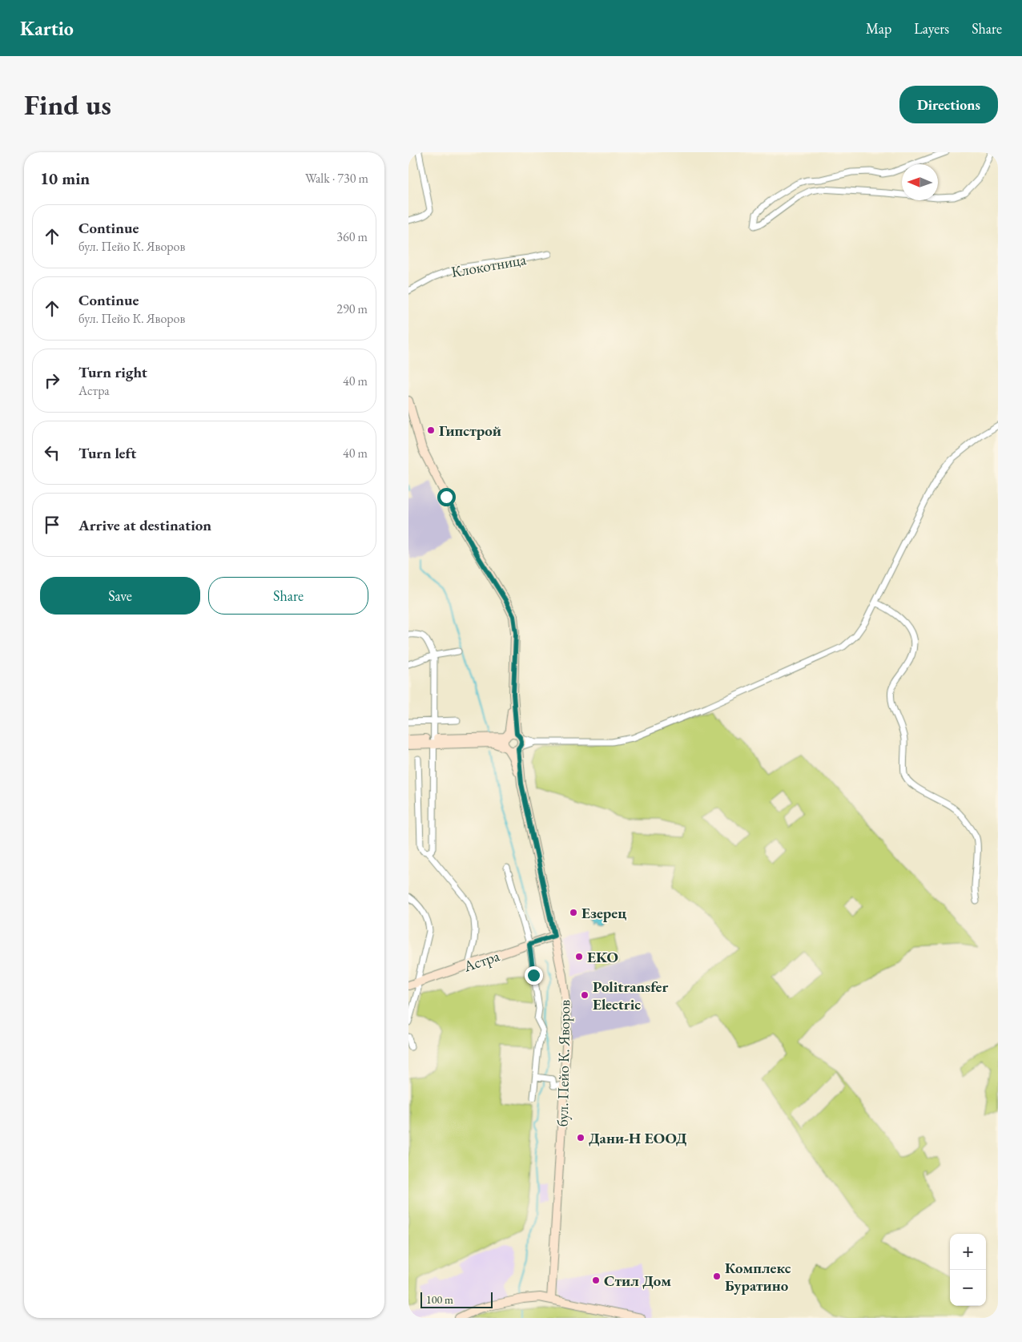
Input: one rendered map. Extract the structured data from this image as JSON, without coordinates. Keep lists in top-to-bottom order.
{
  "streets": {
    "street": ["Клокотница", "Астра", "бул. Пейо К. Яворов"]
  },
  "crossings": [
    ["Астра", "бул. Пейо К. Яворов"]
  ],
  "places": [
    "Гипстрой",
    "Езерец",
    "EKO",
    "Politransfer Electric",
    "Дани-Н ЕООД",
    "Комплекс Буратино",
    "Стил Дом"
  ],
  "scale_bar": "100 m",
  "north": "left",
  "page": {
    "header": "Kartio",
    "nav": ["Map", "Layers", "Share"],
    "buttons": [
      "Directions",
      ["Save", "Share"]
    ],
    "title": "Find us",
    "heading": ["10 min", "Walk · 730 m"],
    "list": [
      ["Continue", "бул. Пейо К. Яворов", "360 m"],
      ["Continue", "бул. Пейо К. Яворов", "290 m"],
      ["Turn right", "Астра", "40 m"],
      ["Turn left", "40 m"],
      "Arrive at destination"
    ],
    "map_buttons": ["+", "−"],
    "scale": "100 m"
  }
}
